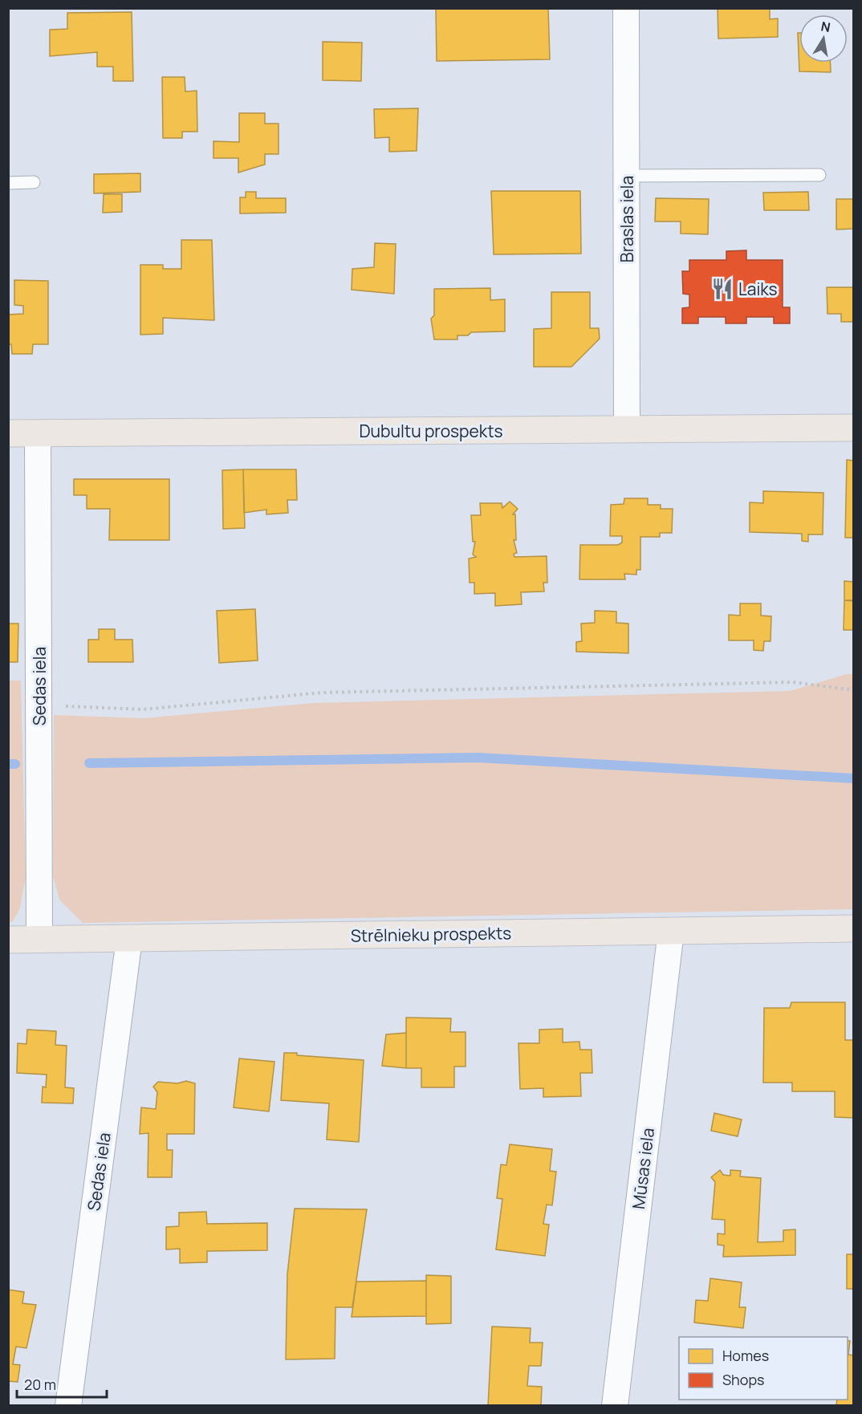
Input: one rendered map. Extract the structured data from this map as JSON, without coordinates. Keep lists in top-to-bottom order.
{
  "streets": {
    "main road": ["Dubultu prospekts", "Strēlnieku prospekts"],
    "street": ["Braslas iela", "Sedas iela", "Mūsas iela"]
  },
  "crossings": [
    ["Braslas iela", "Dubultu prospekts"],
    ["Dubultu prospekts", "Sedas iela"],
    ["Sedas iela", "Strēlnieku prospekts"],
    ["Strēlnieku prospekts", "Mūsas iela"]
  ],
  "places": {
    "restaurant": ["Laiks"]
  },
  "legend": ["Homes", "Shops"],
  "scale_bar": "20 m",
  "north": "top"
}
